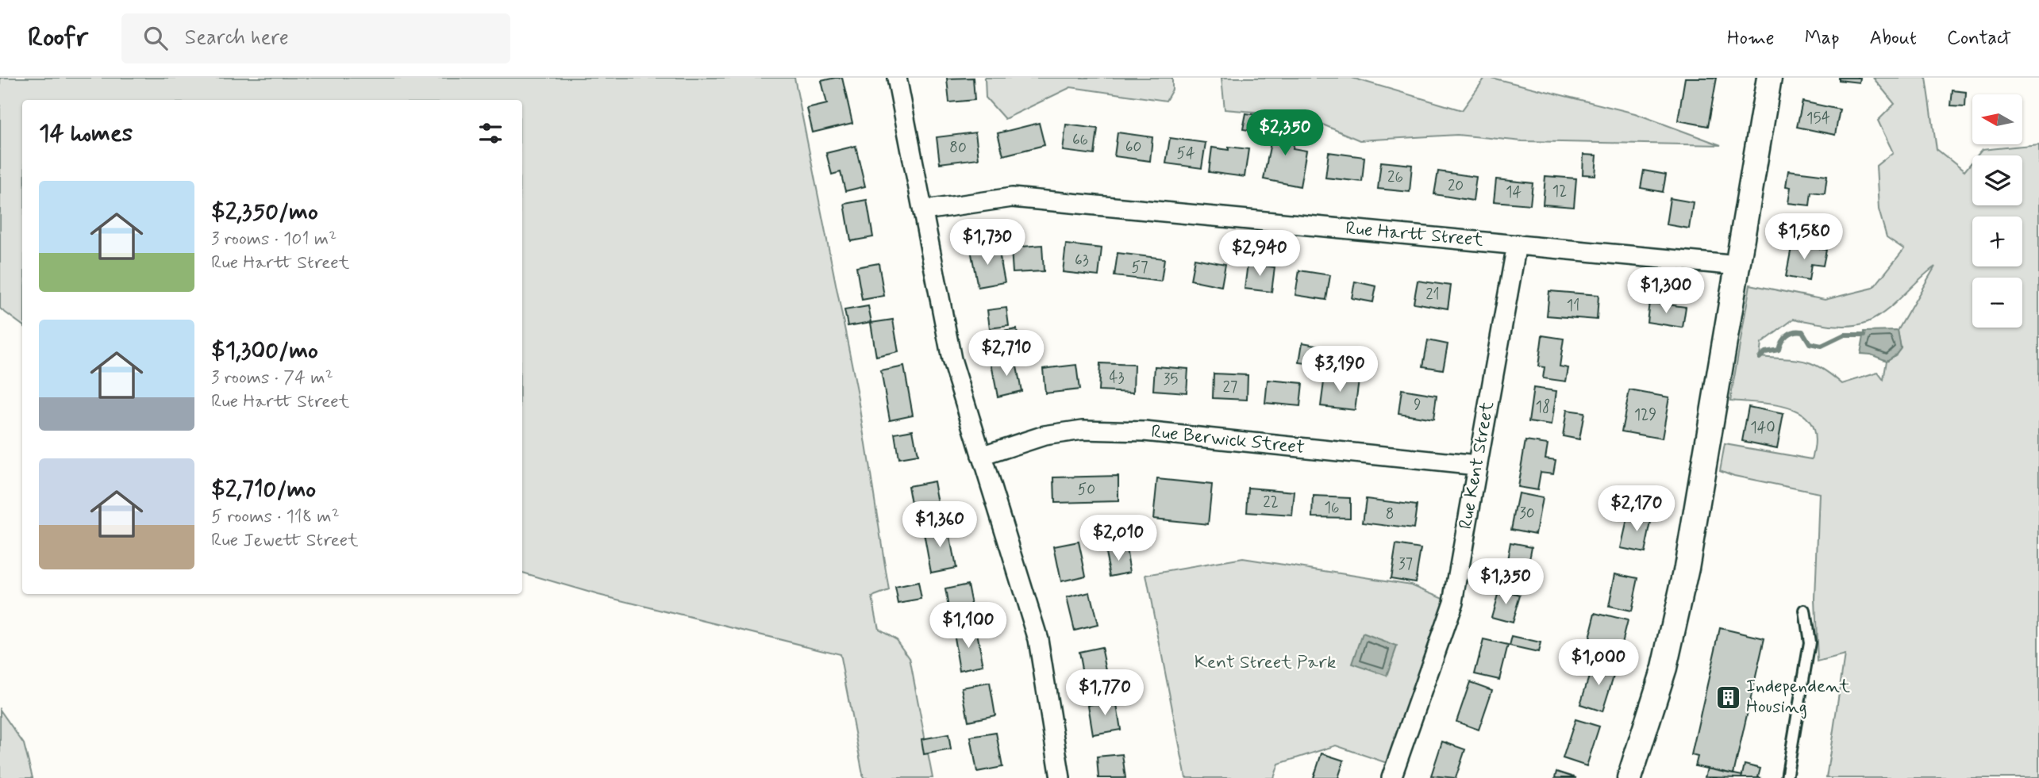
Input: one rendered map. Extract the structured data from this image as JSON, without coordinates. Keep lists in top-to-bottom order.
{
  "streets": {
    "street": ["Rue Hartt Street", "Rue Berwick Street", "Rue Kent Street"]
  },
  "crossings": [
    ["Rue Hartt Street", "Rue Kent Street"],
    ["Rue Berwick Street", "Rue Kent Street"]
  ],
  "parks": ["Kent Street Park"],
  "places": {
    "building": ["Independent Housing"]
  },
  "house_numbers": [
    "154",
    "66",
    "60",
    "80",
    "54",
    "26",
    "20",
    "12",
    "14",
    "63",
    "57",
    "21",
    "11",
    "43",
    "35",
    "27",
    "9",
    "18",
    "129",
    "140",
    "50",
    "22",
    "16",
    "30",
    "8",
    "37"
  ],
  "north": "left",
  "page": {
    "header": "Roofr",
    "search": "Search here",
    "nav": [
      "Home",
      "Map",
      "About",
      "Contact"
    ],
    "map_buttons": ["+", "−"],
    "heading": "14 homes",
    "price": [
      "$2,350",
      "$1,580",
      "$1,730",
      "$2,940",
      "$1,300",
      "$2,710",
      "$3,190",
      "$2,170",
      "$1,360",
      "$2,010",
      "$1,350",
      "$1,100",
      "$1,000",
      "$1,770"
    ],
    "list": [
      {
        "name": "$2,350/mo",
        "note": "3 rooms · 101 m² · Rue Hartt Street"
      },
      {
        "name": "$1,300/mo",
        "note": "3 rooms · 74 m² · Rue Hartt Street"
      },
      {
        "name": "$2,710/mo",
        "note": "5 rooms · 118 m² · Rue Jewett Street"
      }
    ]
  }
}
